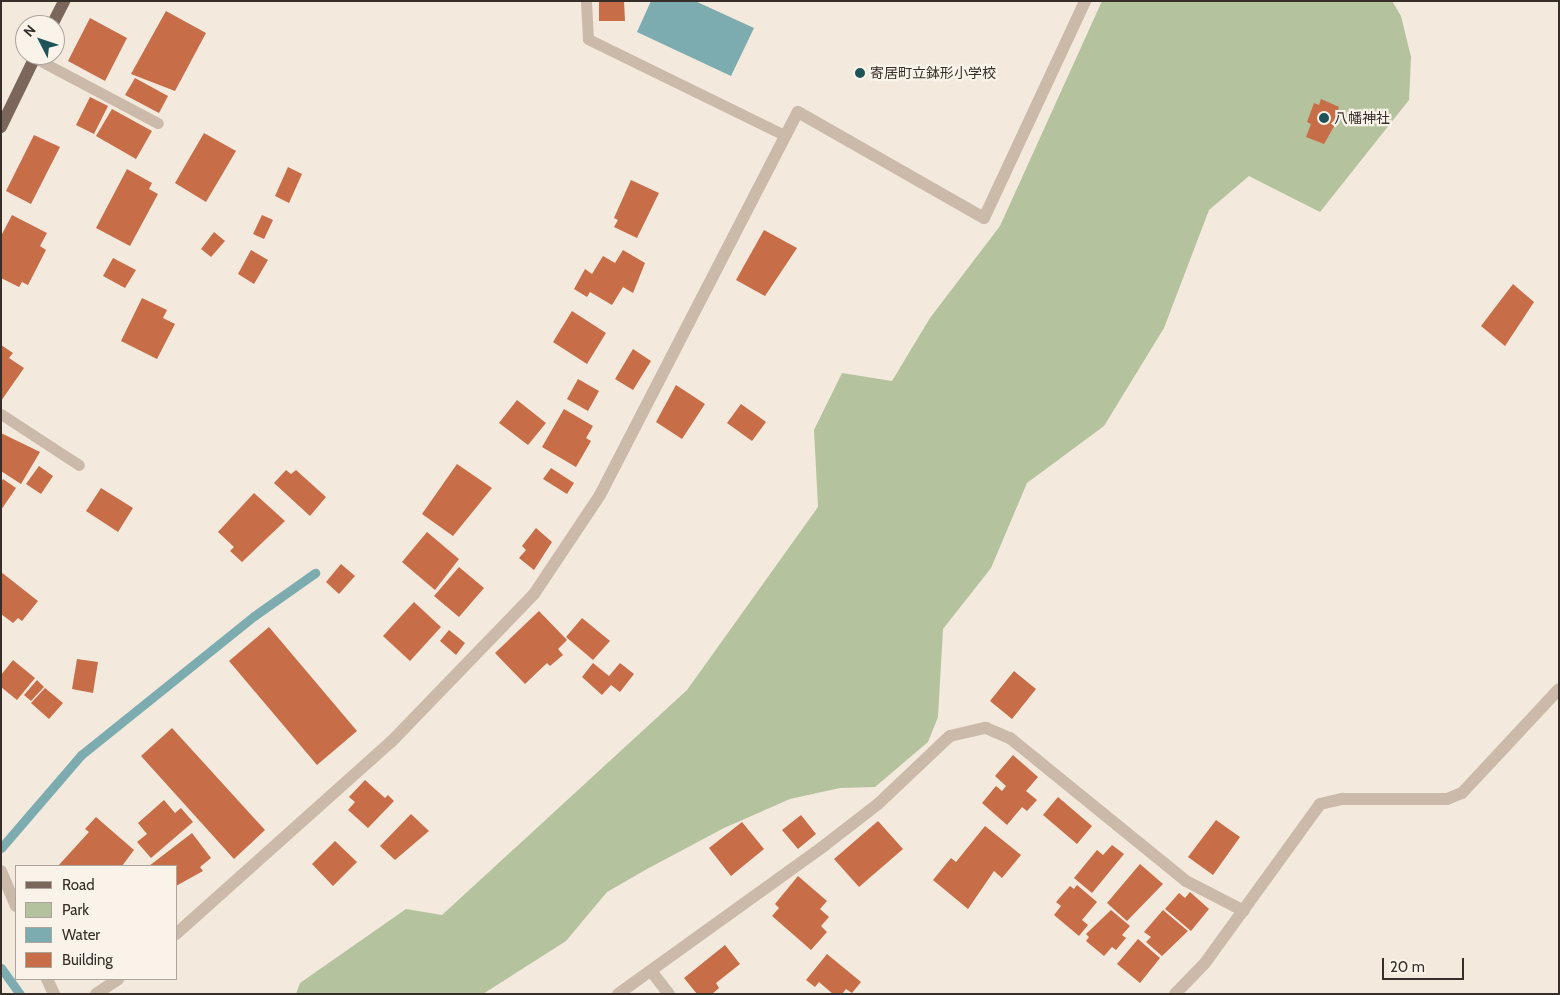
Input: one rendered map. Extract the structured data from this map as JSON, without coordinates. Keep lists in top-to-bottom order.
{
  "places": ["寄居町立鉢形小学校", "八幡神社"],
  "legend": [
    "Road",
    "Park",
    "Water",
    "Building"
  ],
  "scale_bar": "20 m",
  "north": "top left"
}
